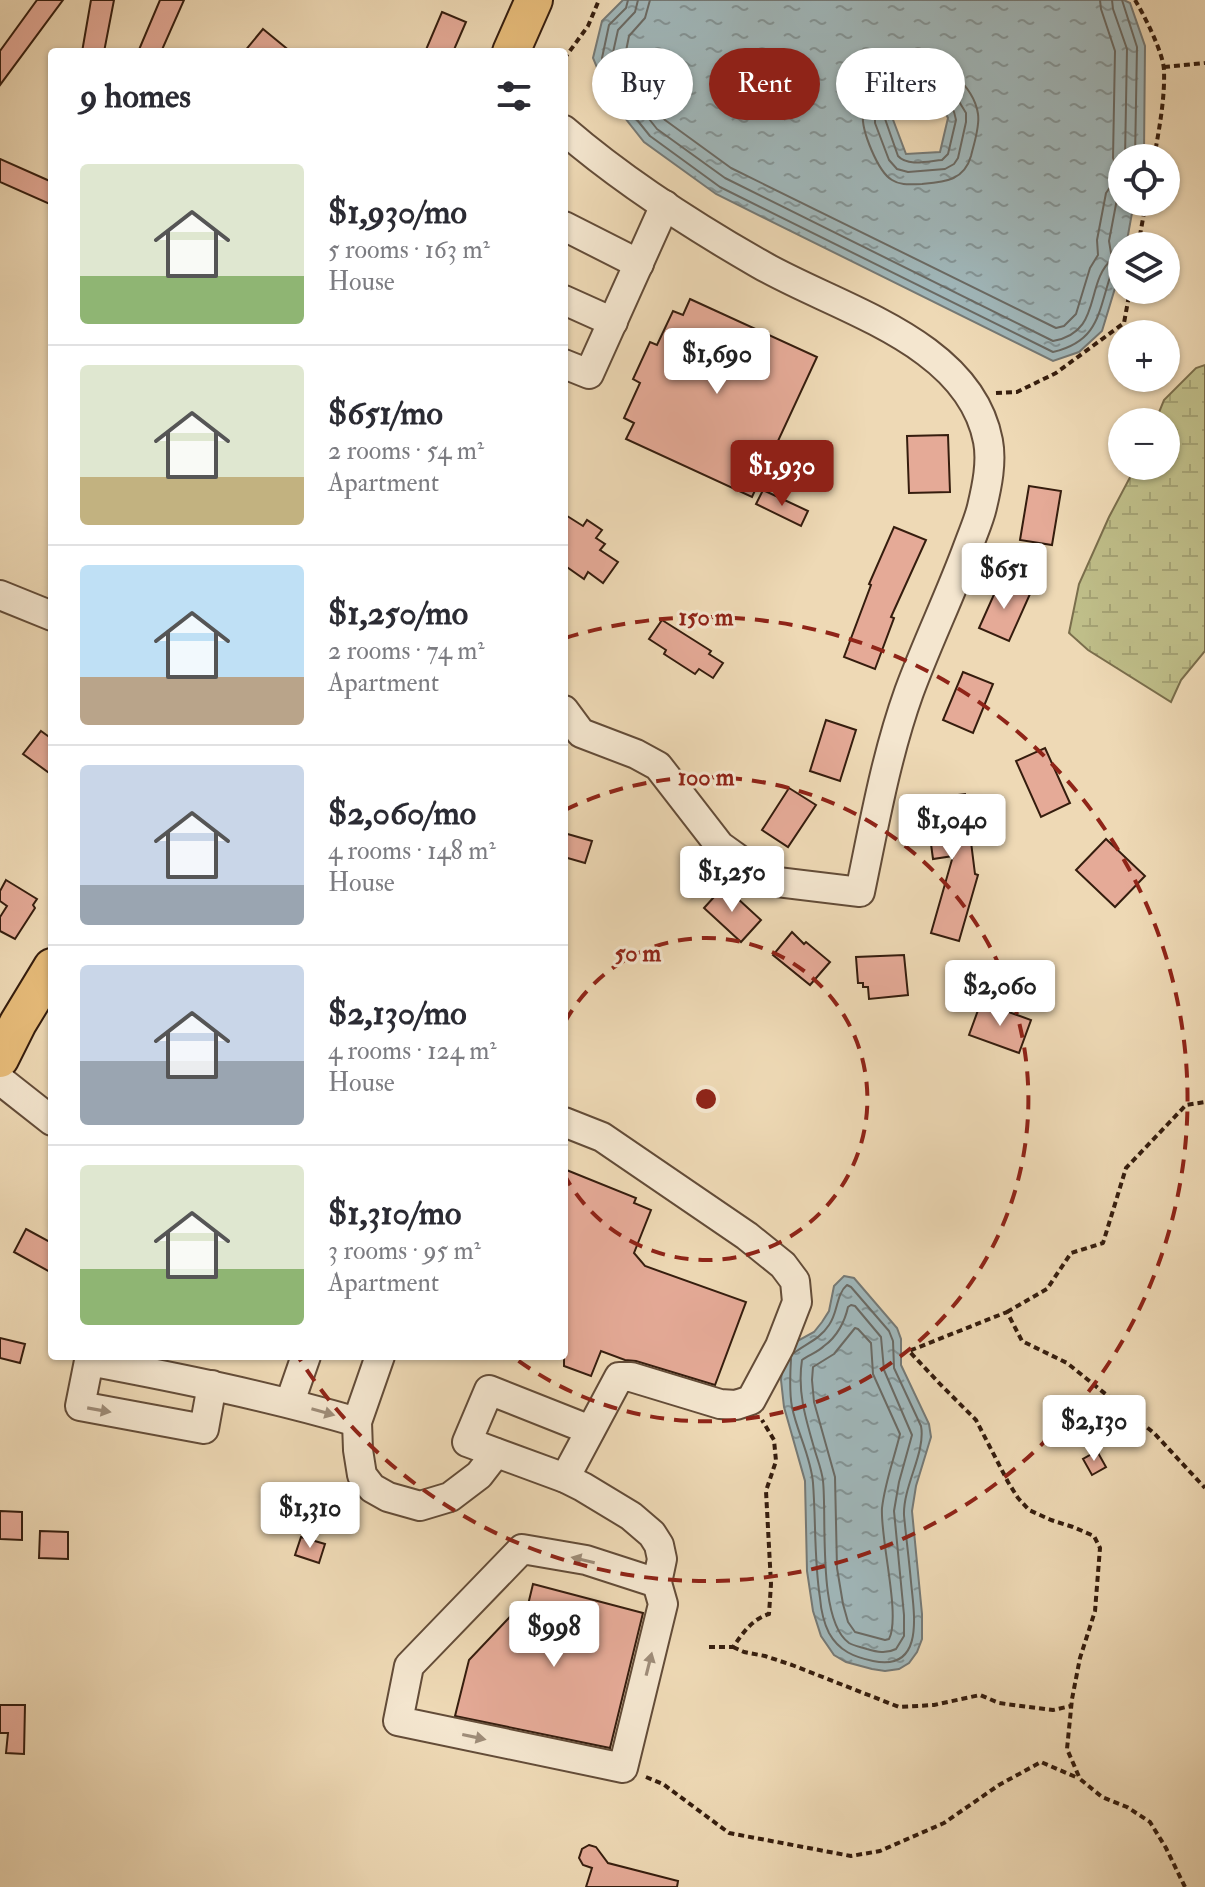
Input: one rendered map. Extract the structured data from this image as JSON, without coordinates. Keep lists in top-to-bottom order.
{
  "page": {
    "chip": ["Buy", "Rent", "Filters"],
    "heading": "9 homes",
    "map_buttons": ["+", "−"],
    "list": [
      {
        "name": "$1,930/mo",
        "note": "5 rooms · 163 m² · House"
      },
      {
        "name": "$651/mo",
        "note": "2 rooms · 54 m² · Apartment"
      },
      {
        "name": "$1,250/mo",
        "note": "2 rooms · 74 m² · Apartment"
      },
      {
        "name": "$2,060/mo",
        "note": "4 rooms · 148 m² · House"
      },
      {
        "name": "$2,130/mo",
        "note": "4 rooms · 124 m² · House"
      },
      {
        "name": "$1,310/mo",
        "note": "3 rooms · 95 m² · Apartment"
      }
    ],
    "price": [
      "$1,690",
      "$1,930",
      "$651",
      "$1,040",
      "$1,250",
      "$2,060",
      "$2,130",
      "$1,310",
      "$998"
    ]
  },
  "rings": ["150 m", "100 m", "50 m"]
}
